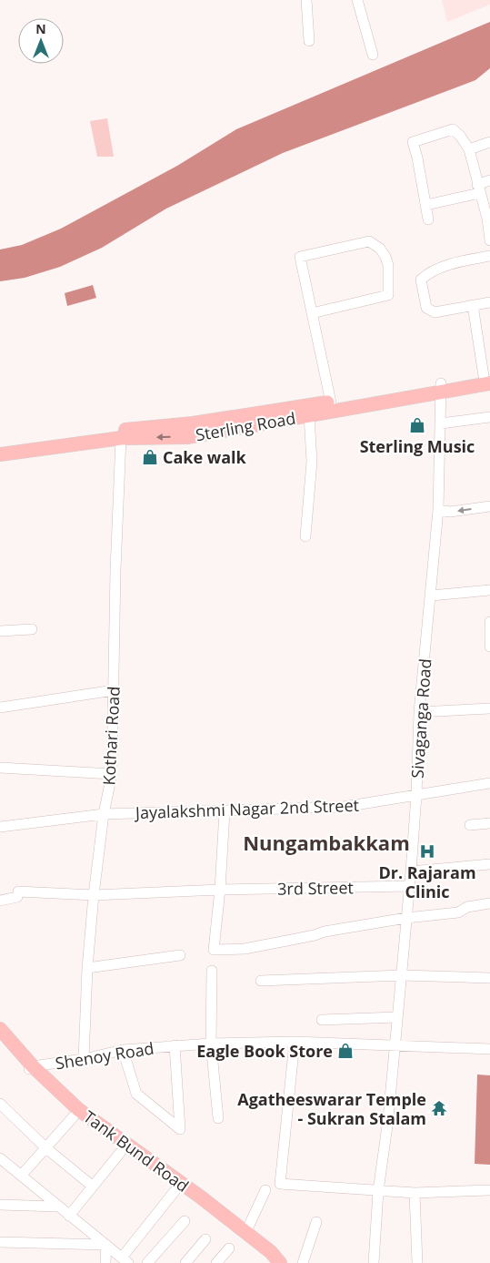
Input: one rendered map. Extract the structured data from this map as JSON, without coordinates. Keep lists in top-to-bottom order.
{
  "streets": {
    "main road": ["Sterling Road", "Tank Bund Road"],
    "street": [
      "Sivaganga Road",
      "Kothari Road",
      "Jayalakshmi Nagar 2nd Street",
      "3rd Street",
      "Shenoy Road"
    ]
  },
  "crossings": [
    ["Sterling Road", "Sivaganga Road"],
    ["Sterling Road", "Kothari Road"],
    ["Sivaganga Road", "Jayalakshmi Nagar 2nd Street"],
    ["Sivaganga Road", "3rd Street"],
    ["Sivaganga Road", "Shenoy Road"],
    ["Kothari Road", "Jayalakshmi Nagar 2nd Street"],
    ["Kothari Road", "3rd Street"],
    ["Kothari Road", "Shenoy Road"],
    ["Shenoy Road", "Tank Bund Road"]
  ],
  "districts": ["Nungambakkam"],
  "places": {
    "shop": ["Sterling Music", "Cake walk", "Eagle Book Store"],
    "hospital": ["Dr. Rajaram Clinic"],
    "temple": ["Agatheeswarar Temple - Sukran Stalam"]
  },
  "north": "top"
}
